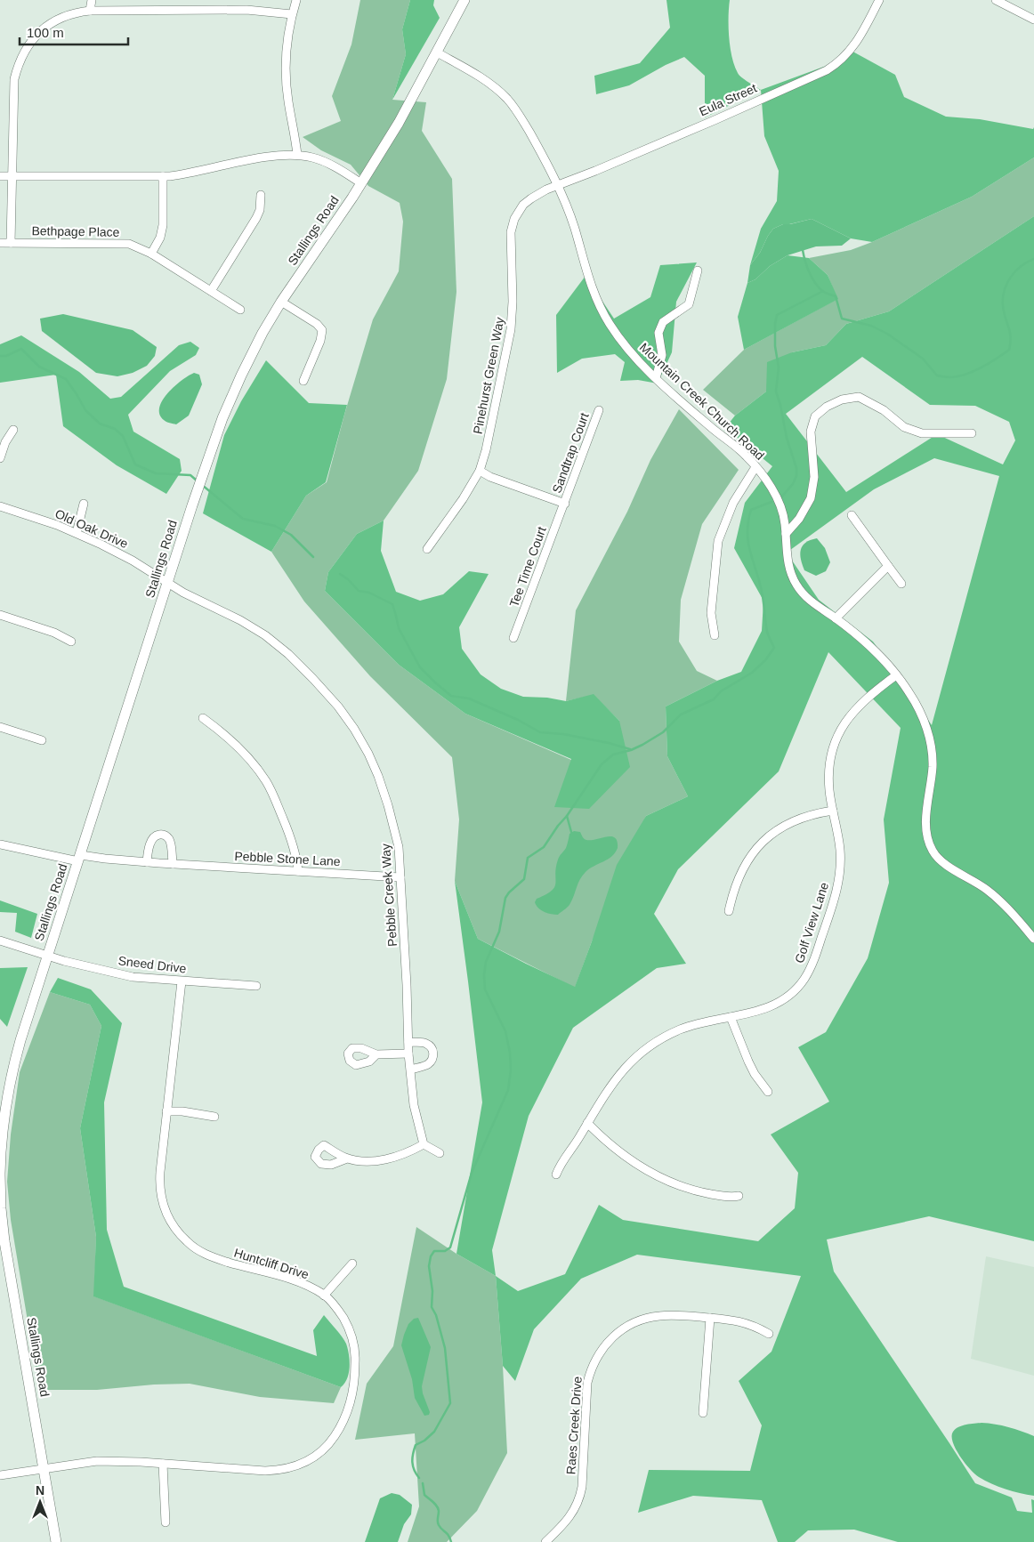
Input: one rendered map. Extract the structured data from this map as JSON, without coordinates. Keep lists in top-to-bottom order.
{
  "streets": {
    "street": [
      "Eula Street",
      "Stallings Road",
      "Bethpage Place",
      "Pinehurst Green Way",
      "Mountain Creek Church Road",
      "Sandtrap Court",
      "Old Oak Drive",
      "Tee Time Court",
      "Pebble Stone Lane",
      "Pebble Creek Way",
      "Golf View Lane",
      "Sneed Drive",
      "Huntcliff Drive",
      "Raes Creek Drive"
    ]
  },
  "crossings": [
    ["Eula Street", "Pinehurst Green Way"],
    ["Eula Street", "Mountain Creek Church Road"],
    ["Stallings Road", "Mountain Creek Church Road"],
    ["Stallings Road", "Old Oak Drive"],
    ["Stallings Road", "Pebble Stone Lane"],
    ["Stallings Road", "Pebble Creek Way"],
    ["Stallings Road", "Sneed Drive"],
    ["Stallings Road", "Huntcliff Drive"],
    ["Pinehurst Green Way", "Mountain Creek Church Road"],
    ["Mountain Creek Church Road", "Golf View Lane"],
    ["Sandtrap Court", "Tee Time Court"],
    ["Old Oak Drive", "Pebble Creek Way"],
    ["Pebble Stone Lane", "Pebble Creek Way"],
    ["Sneed Drive", "Huntcliff Drive"]
  ],
  "scale_bar": "100 m",
  "north": "top"
}
